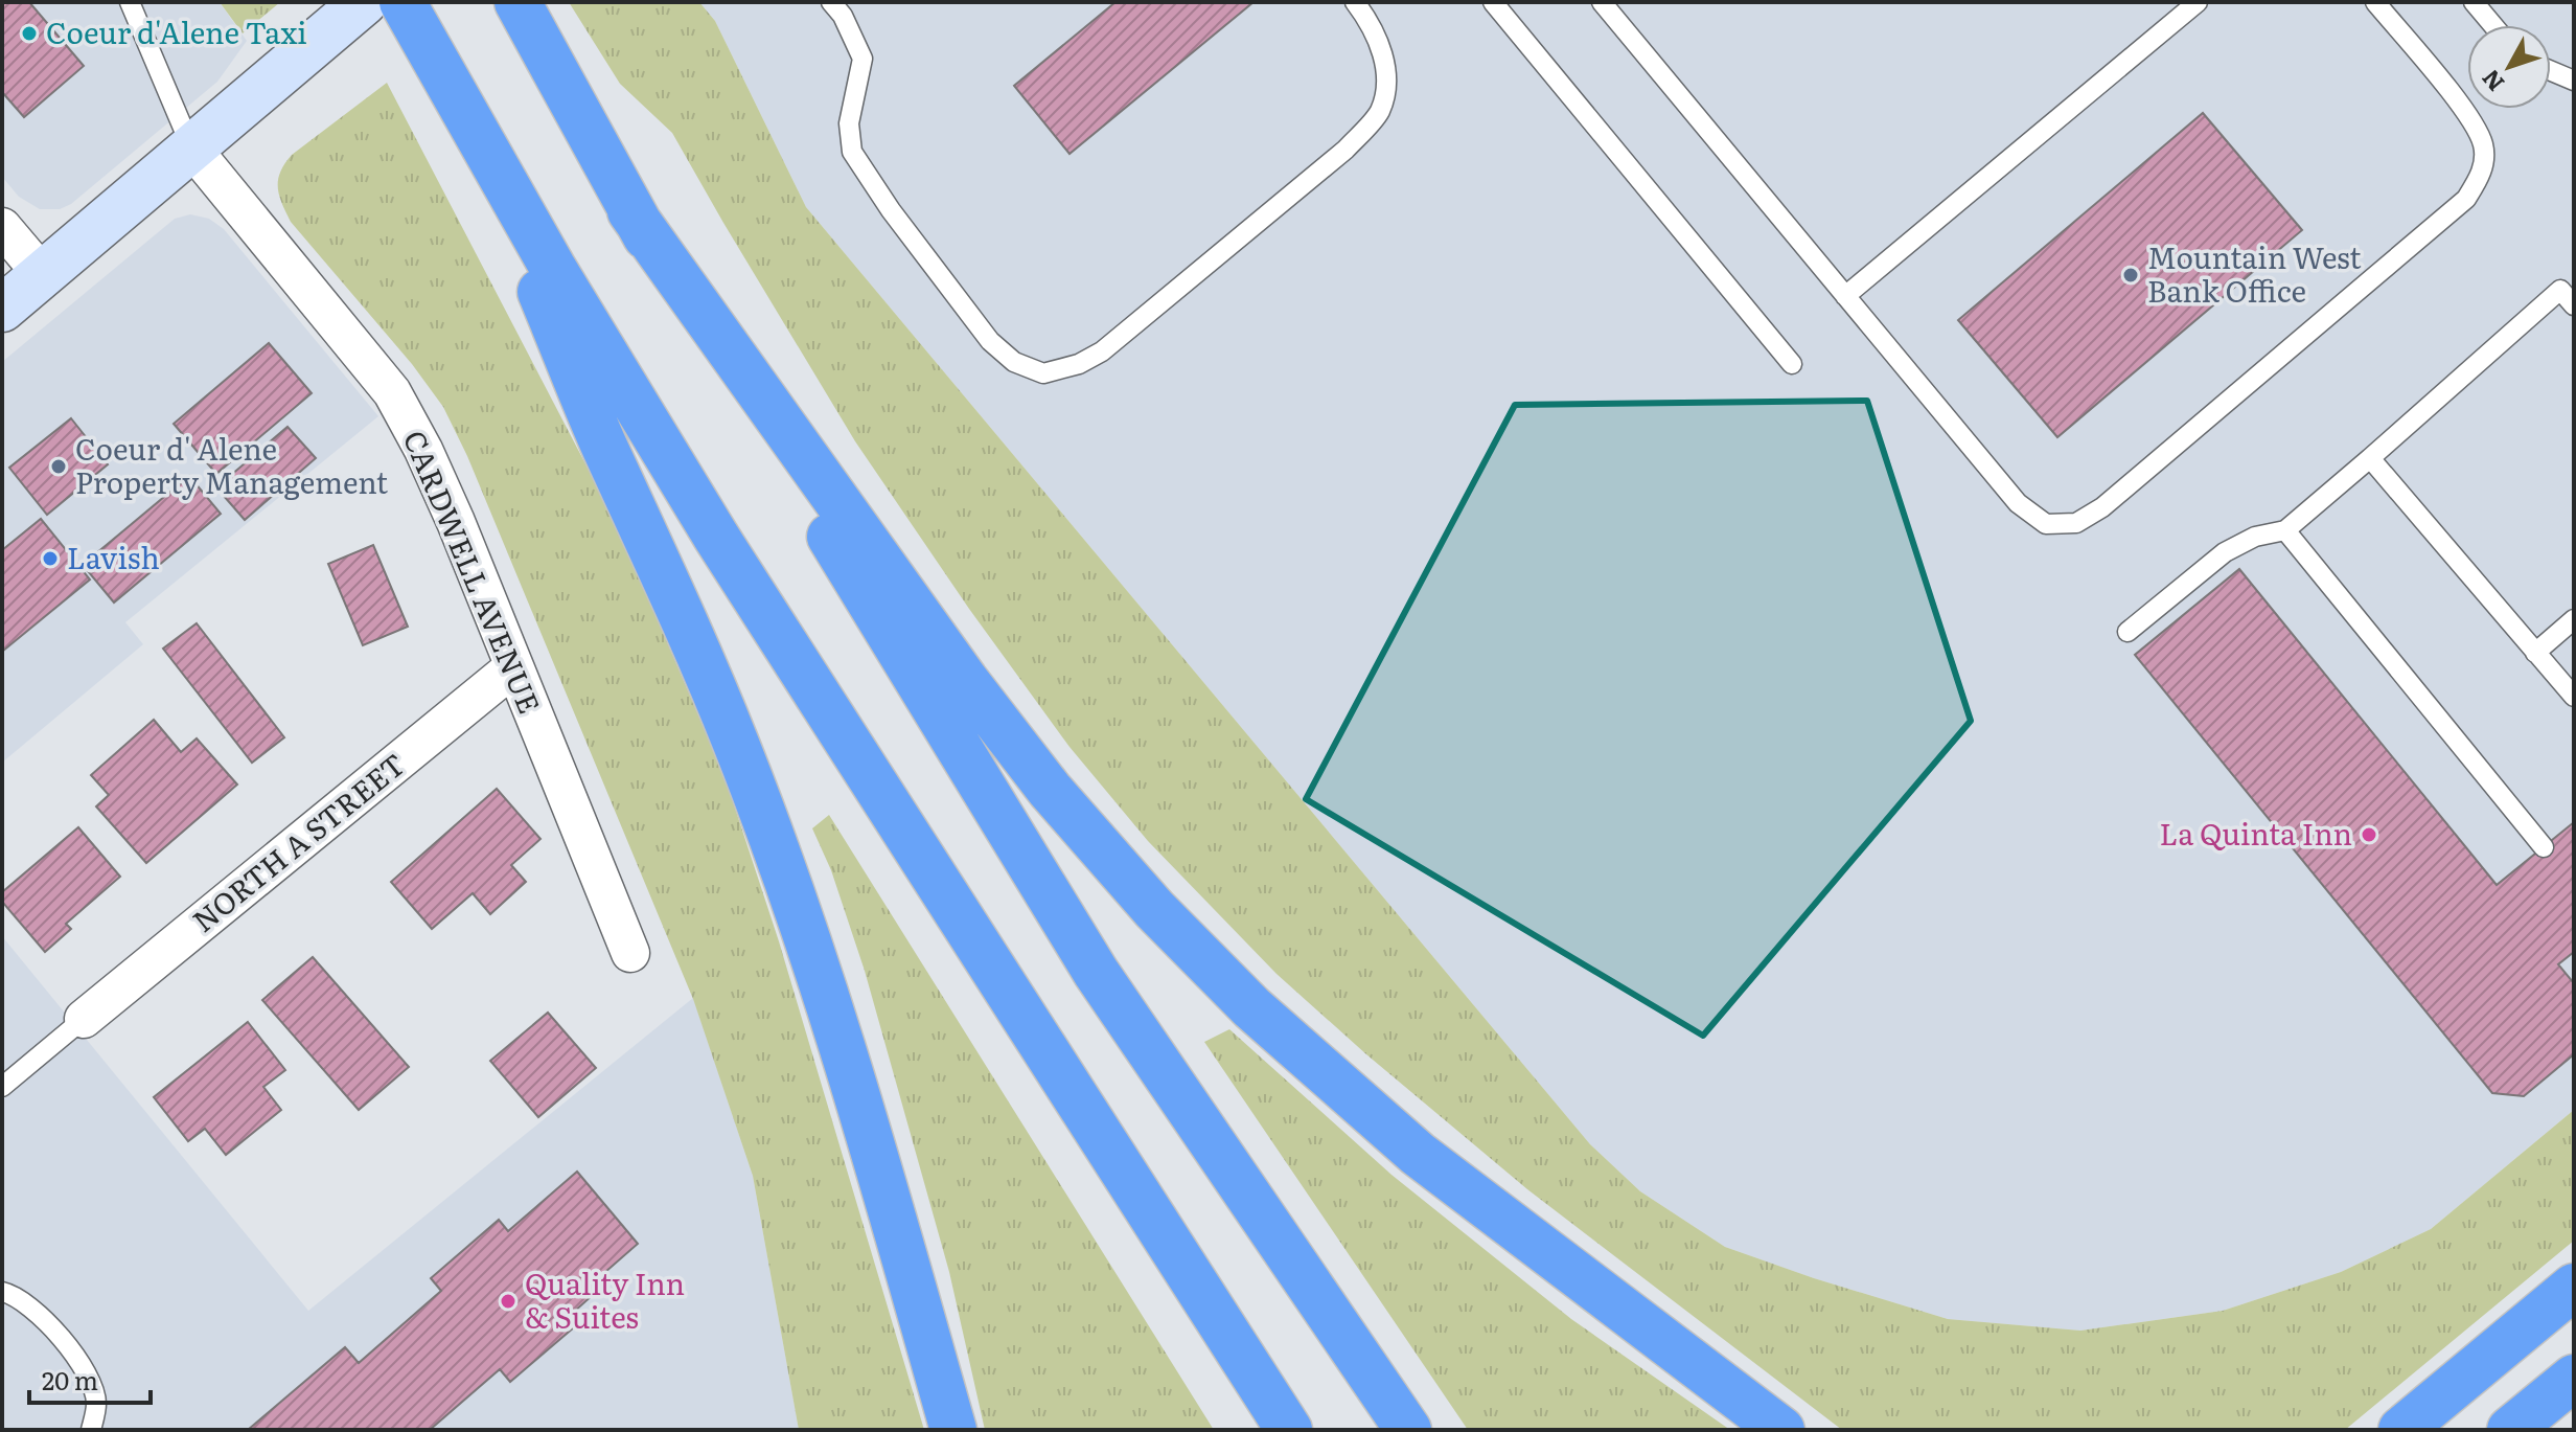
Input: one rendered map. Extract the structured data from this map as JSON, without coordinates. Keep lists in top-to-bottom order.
{
  "streets": {
    "street": ["CARDWELL AVENUE", "NORTH A STREET"]
  },
  "crossings": [
    ["CARDWELL AVENUE", "NORTH A STREET"]
  ],
  "places": [
    "Coeur d'Alene Taxi",
    "Mountain West Bank Office",
    "Coeur d' Alene Property Management",
    "Lavish",
    "La Quinta Inn",
    "Quality Inn & Suites"
  ],
  "scale_bar": "20 m",
  "north": "bottom left"
}
